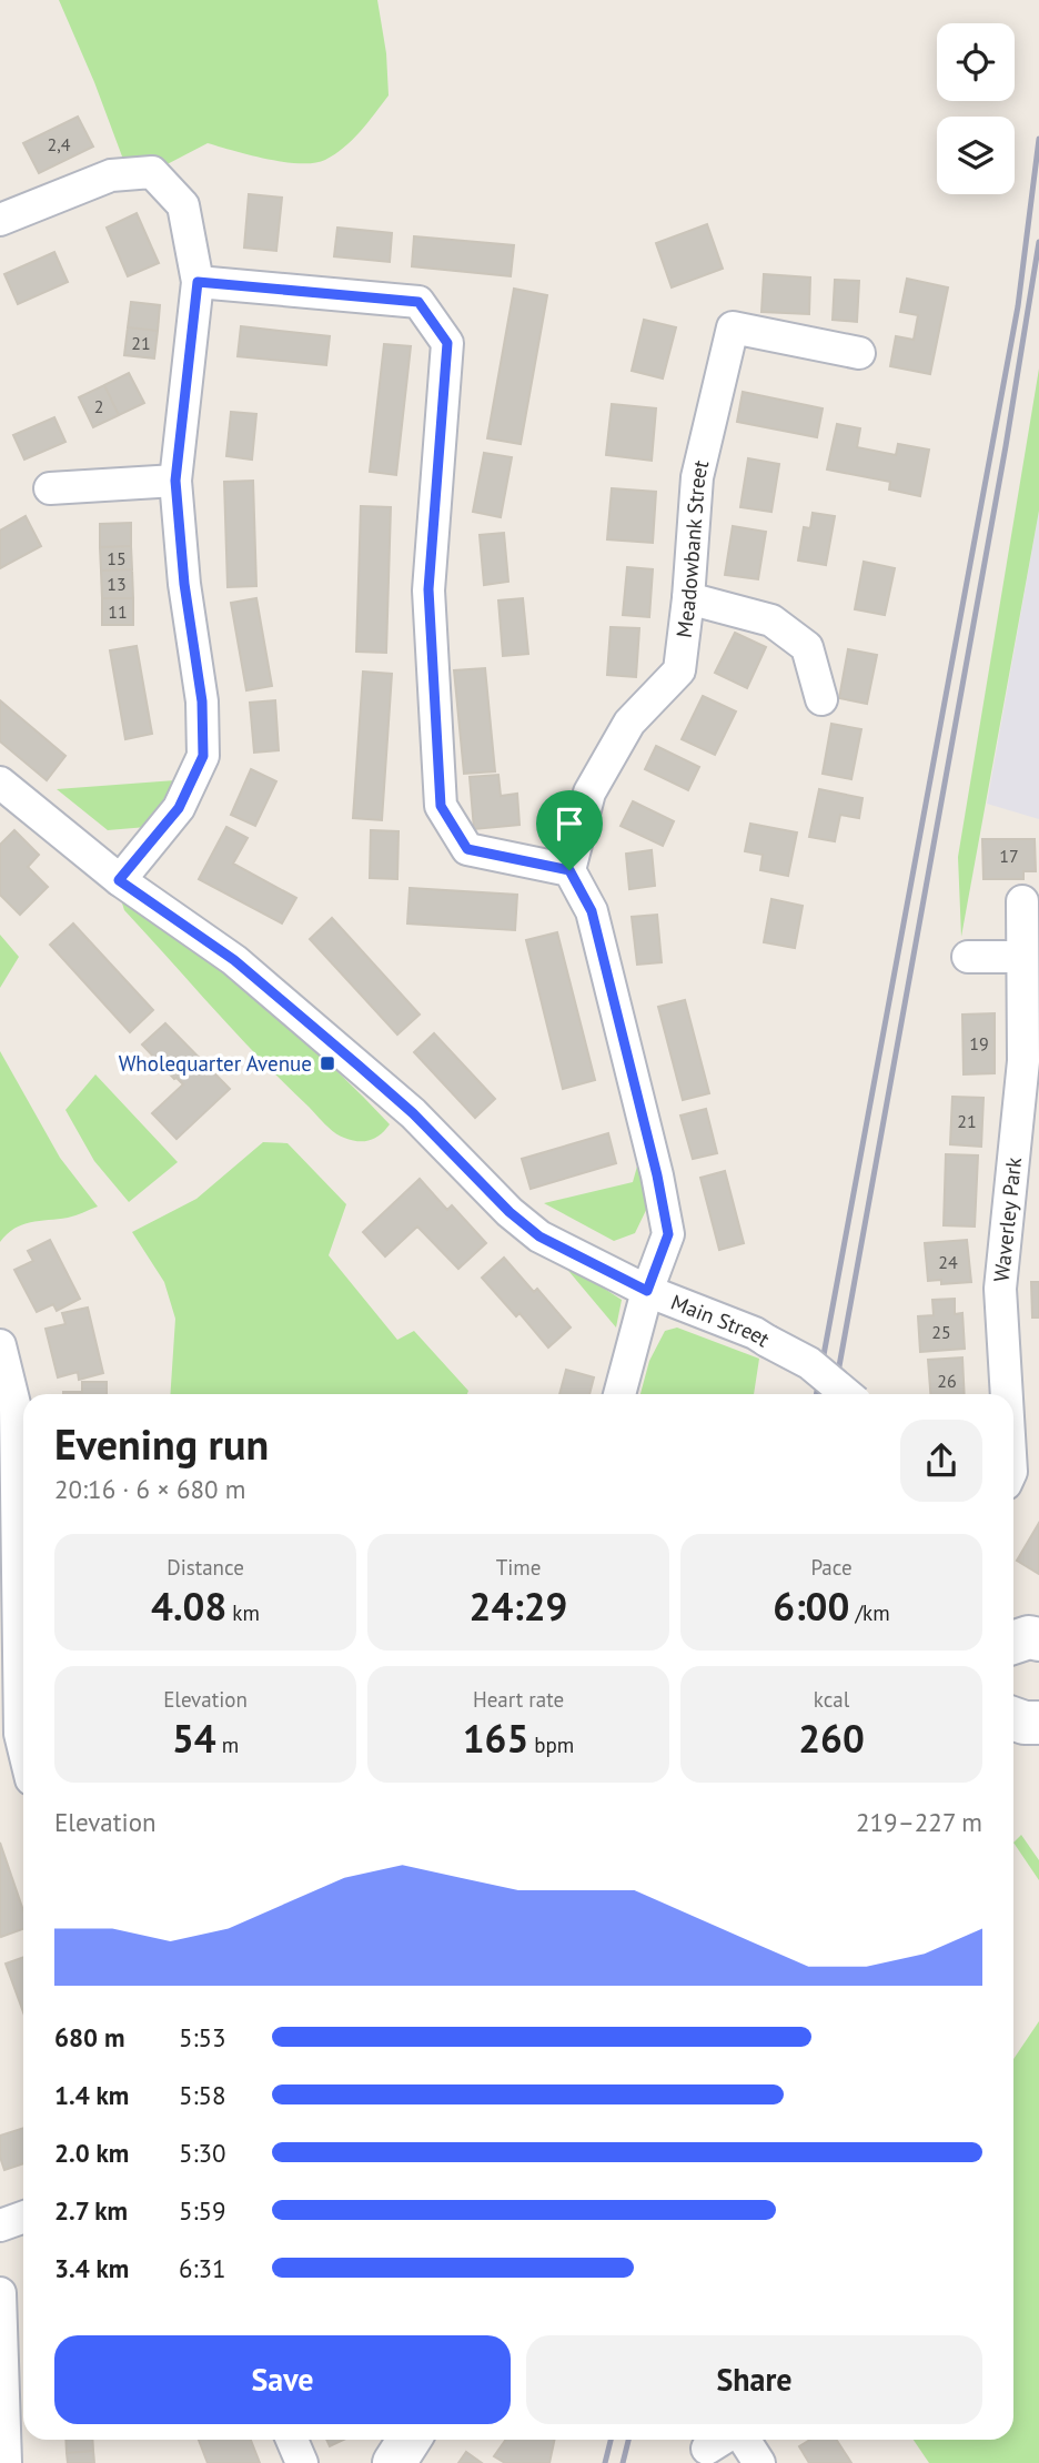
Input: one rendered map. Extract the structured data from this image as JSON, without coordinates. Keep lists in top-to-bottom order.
{
  "streets": {
    "street": ["Meadowbank Street", "Waverley Park", "Main Street"]
  },
  "places": {
    "transit": ["Wholequarter Avenue"]
  },
  "house_numbers": [
    "2,4",
    "21",
    "2",
    "15",
    "13",
    "11",
    "17",
    "19",
    "21",
    "24",
    "25",
    "26"
  ],
  "page": {
    "heading": ["Evening run", "20:16 · 6 × 680 m"],
    "stats": [
      ["Distance", "4.08 km"],
      ["Time", "24:29"],
      ["Pace", "6:00 /km"],
      ["Elevation", "54 m"],
      ["Heart rate", "165 bpm"],
      ["kcal", "260"]
    ],
    "chart": ["Elevation", "219–227 m"],
    "list": [
      {
        "name": "680 m",
        "note": "5:53"
      },
      {
        "name": "1.4 km",
        "note": "5:58"
      },
      {
        "name": "2.0 km",
        "note": "5:30"
      },
      {
        "name": "2.7 km",
        "note": "5:59"
      },
      {
        "name": "3.4 km",
        "note": "6:31"
      }
    ],
    "buttons": ["Save", "Share"]
  }
}
